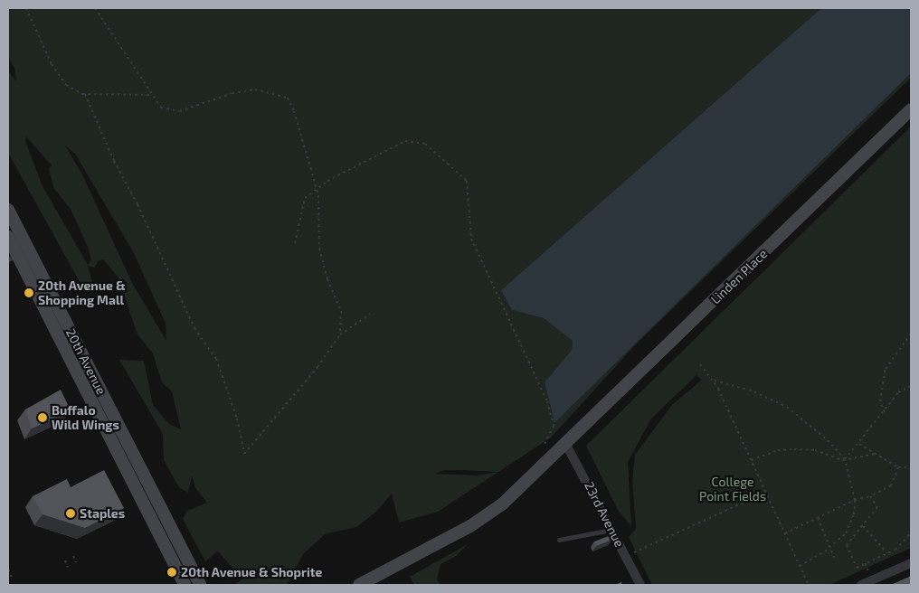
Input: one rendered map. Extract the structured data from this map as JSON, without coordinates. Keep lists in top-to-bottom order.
{
  "streets": {
    "street": ["Linden Place", "20th Avenue", "23rd Avenue"]
  },
  "crossings": [
    ["Linden Place", "23rd Avenue"]
  ],
  "parks": ["College Point Fields"],
  "places": [
    "20th Avenue & Shopping Mall",
    "Buffalo Wild Wings",
    "Staples",
    "20th Avenue & Shoprite"
  ]
}
